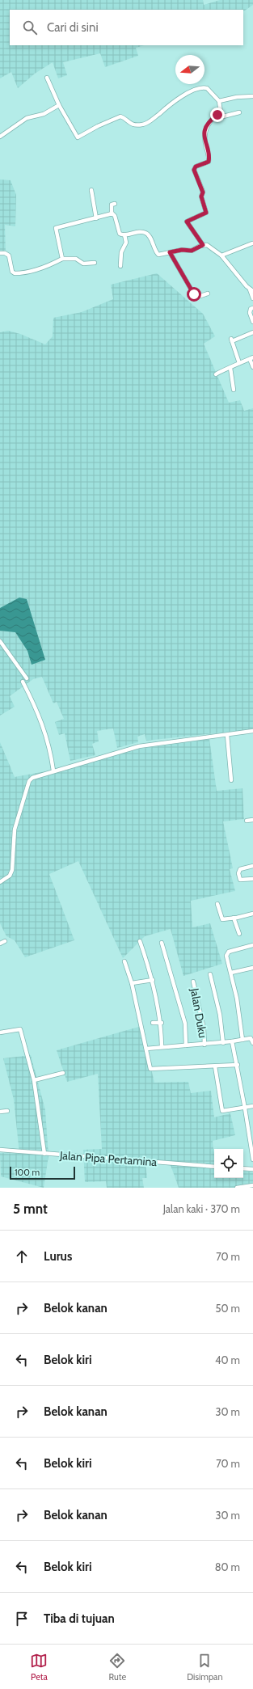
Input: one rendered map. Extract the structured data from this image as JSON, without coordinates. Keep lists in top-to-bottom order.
{
  "streets": {
    "street": ["Jalan Duku", "Jalan Pipa Pertamina"]
  },
  "scale_bar": "100 m",
  "north": "left",
  "page": {
    "search": "Cari di sini",
    "scale": "100 m",
    "heading": ["5 mnt", "Jalan kaki · 370 m"],
    "list": [
      ["Lurus", "70 m"],
      ["Belok kanan", "50 m"],
      ["Belok kiri", "40 m"],
      ["Belok kanan", "30 m"],
      ["Belok kiri", "70 m"],
      ["Belok kanan", "30 m"],
      ["Belok kiri", "80 m"],
      "Tiba di tujuan"
    ],
    "nav": ["Peta", "Rute", "Disimpan"]
  }
}
